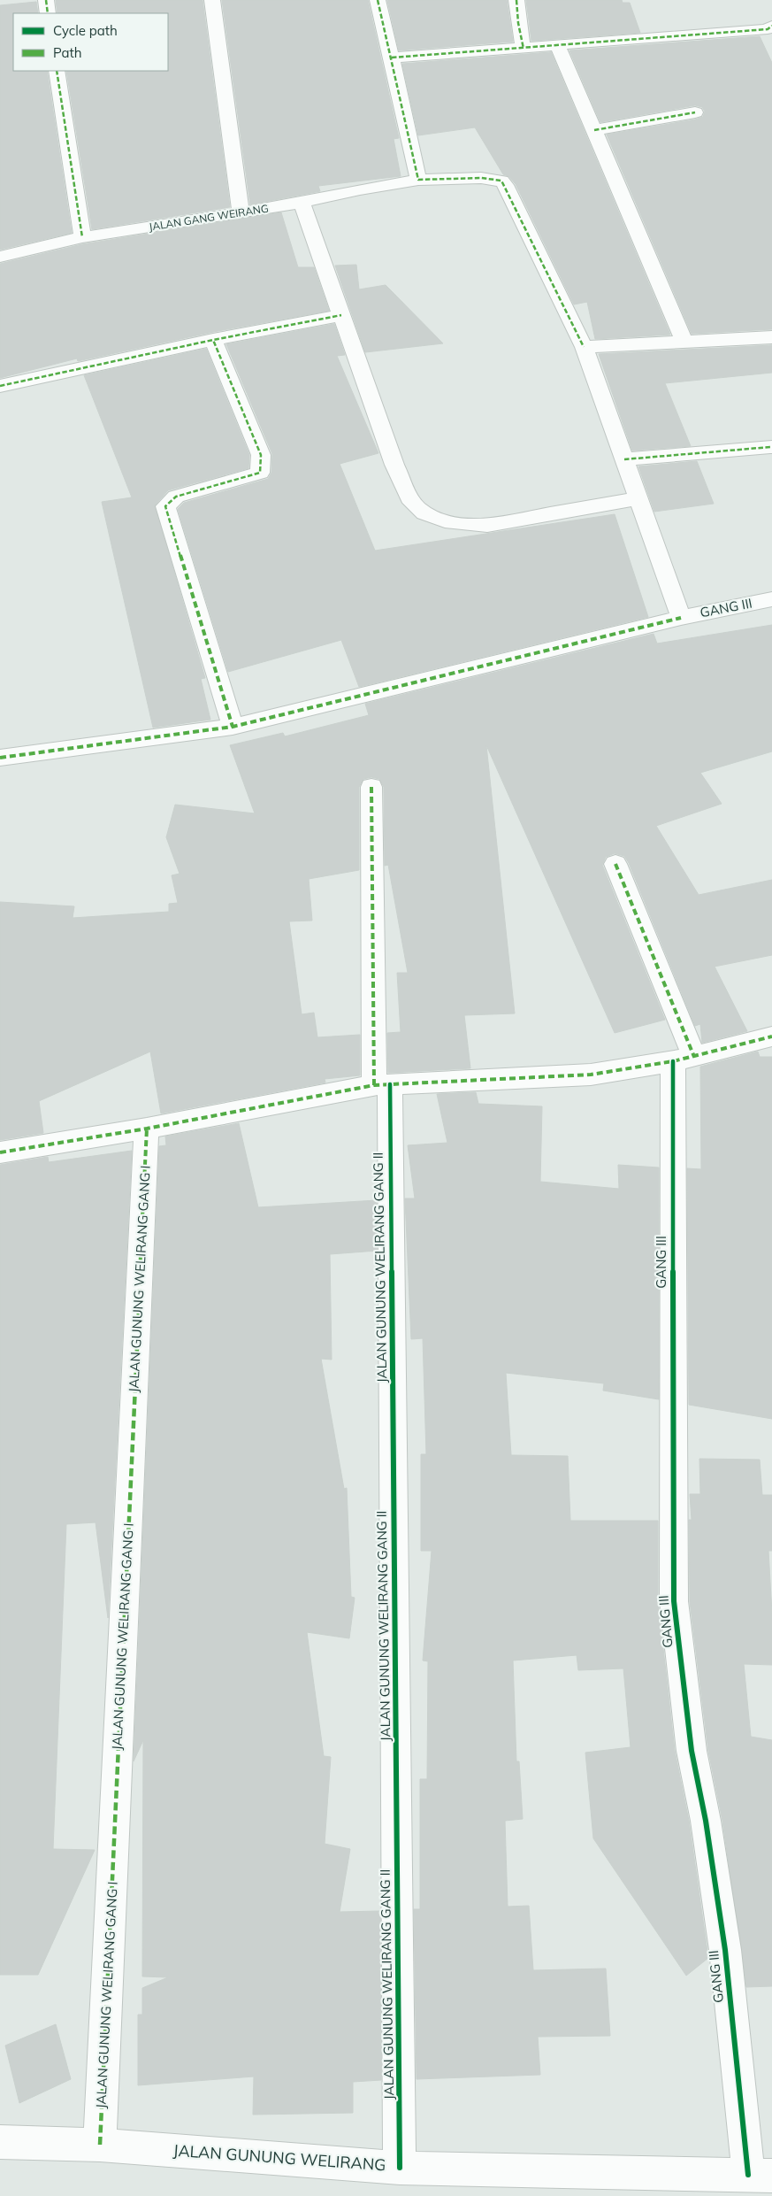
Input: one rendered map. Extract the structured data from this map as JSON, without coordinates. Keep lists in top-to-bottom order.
{
  "streets": {
    "street": [
      "JALAN GANG WEIRANG",
      "GANG III",
      "JALAN GUNUNG WELIRANG GANG II",
      "JALAN GUNUNG WELIRANG GANG I",
      "JALAN GUNUNG WELIRANG"
    ]
  },
  "crossings": [
    ["GANG III", "JALAN GUNUNG WELIRANG"],
    ["JALAN GUNUNG WELIRANG GANG II", "JALAN GUNUNG WELIRANG"],
    ["JALAN GUNUNG WELIRANG GANG I", "JALAN GUNUNG WELIRANG"]
  ],
  "legend": ["Cycle path", "Path"]
}
